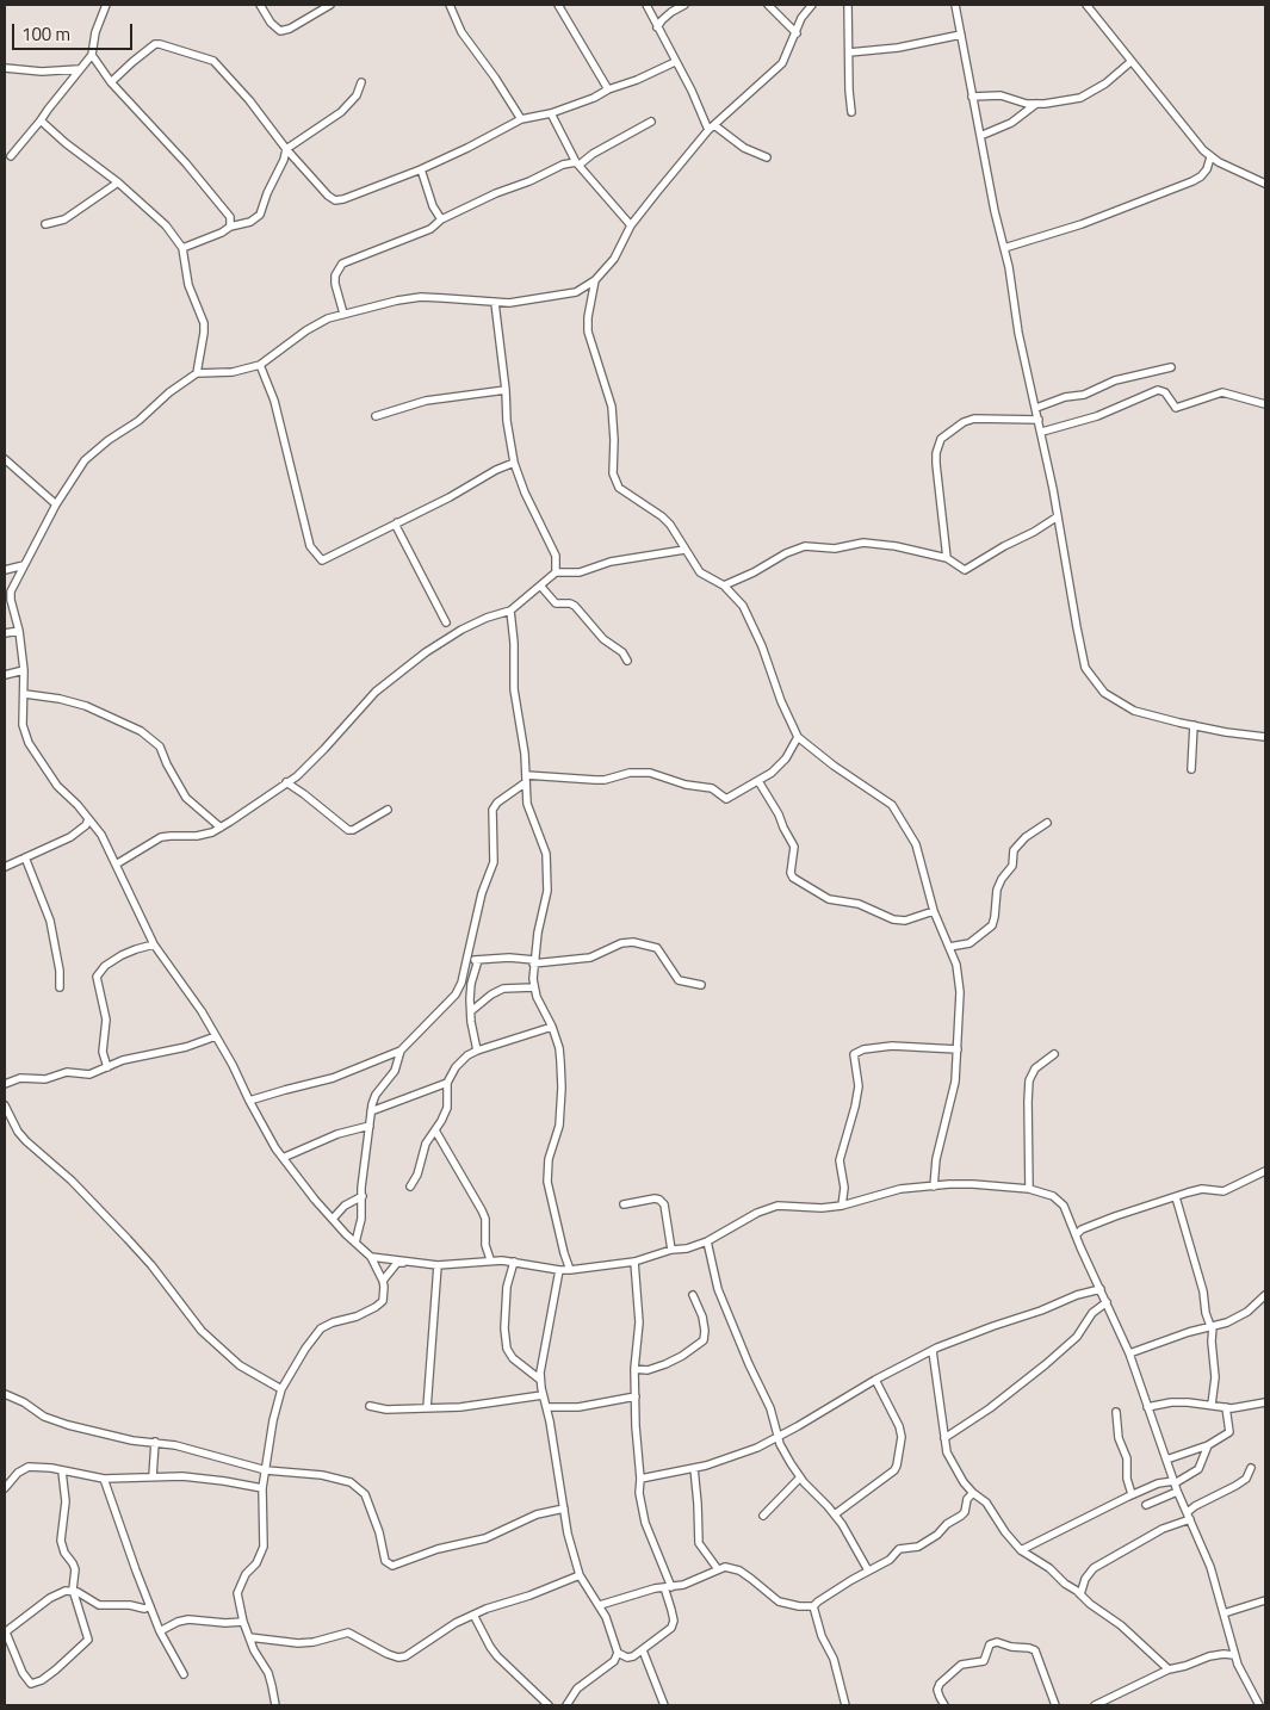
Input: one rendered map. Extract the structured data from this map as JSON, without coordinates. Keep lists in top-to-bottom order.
{
  "scale_bar": "100 m"
}
